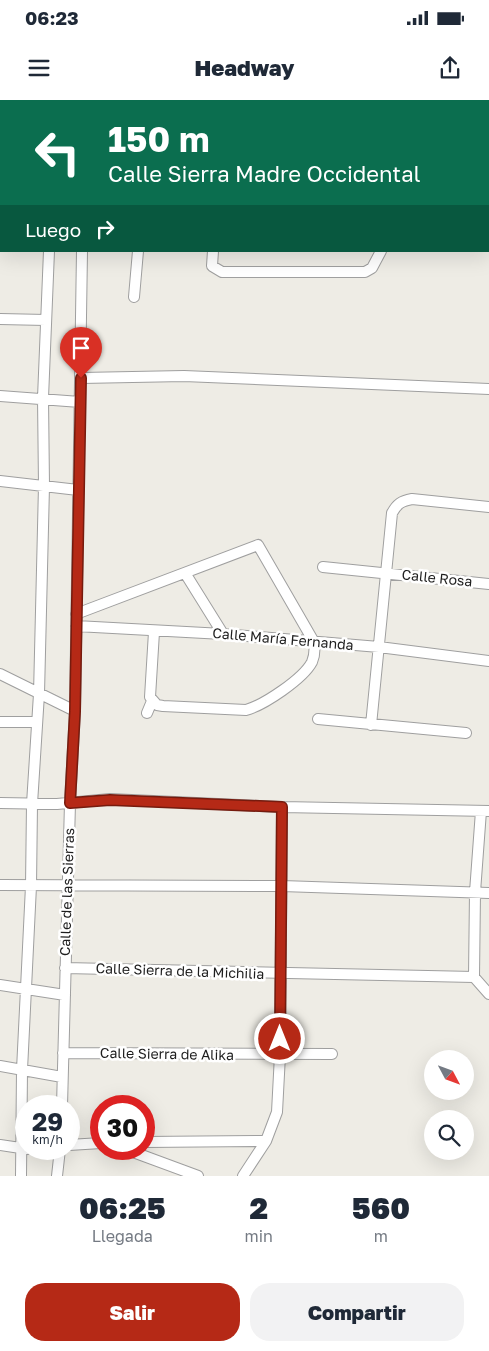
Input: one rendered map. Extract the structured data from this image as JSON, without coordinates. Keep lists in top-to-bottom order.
{
  "streets": {
    "street": [
      "Calle Rosa",
      "Calle María Fernanda",
      "Calle de las Sierras",
      "Calle Sierra de la Michilia",
      "Calle Sierra de Alika"
    ]
  },
  "crossings": [
    ["Calle María Fernanda", "Calle de las Sierras"],
    ["Calle de las Sierras", "Calle Sierra de la Michilia"],
    ["Calle de las Sierras", "Calle Sierra de Alika"]
  ],
  "north": "bottom right",
  "page": {
    "status": "06:23",
    "header": "Headway",
    "turn": ["150 m", "Calle Sierra Madre Occidental"],
    "then": "Luego",
    "speed": "29 km/h",
    "limit": "30",
    "eta": [
      "06:25",
      "Llegada",
      "2",
      "min",
      "560",
      "m"
    ],
    "buttons": ["Salir", "Compartir"]
  }
}
